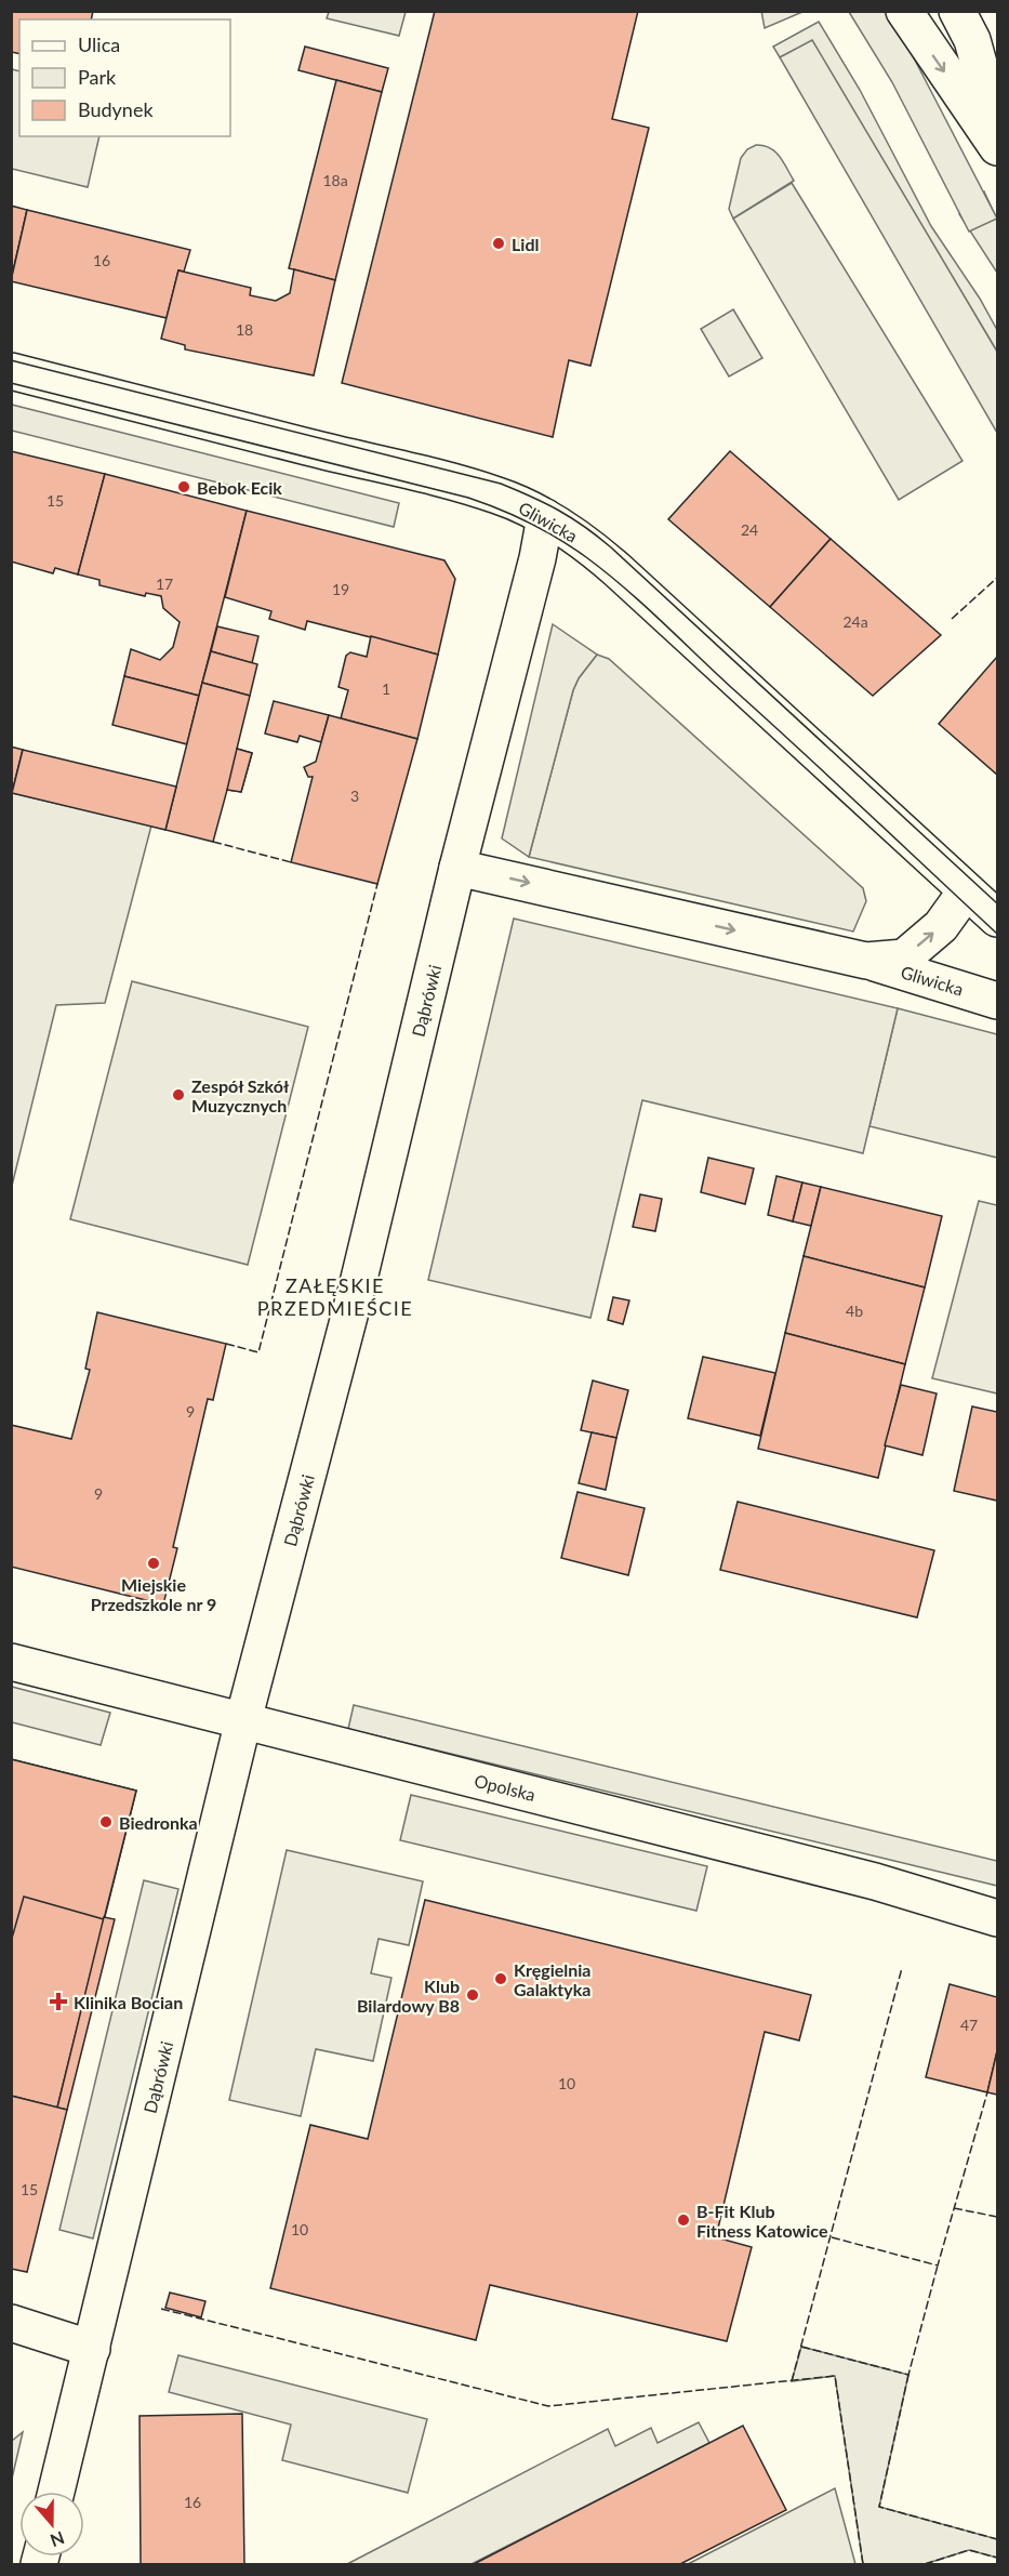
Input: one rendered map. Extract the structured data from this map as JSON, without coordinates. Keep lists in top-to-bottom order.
{
  "streets": {
    "street": ["Gliwicka", "Dąbrówki", "Opolska"]
  },
  "crossings": [
    ["Gliwicka", "Dąbrówki"],
    ["Dąbrówki", "Opolska"]
  ],
  "districts": ["ZAŁĘSKIE PRZEDMIEŚCIE"],
  "places": {
    "other": [
      "Lidl",
      "Bebok Ecik",
      "Zespół Szkół Muzycznych",
      "Miejskie Przedszkole nr 9",
      "Biedronka",
      "Kręgielnia Galaktyka",
      "Klub Bilardowy B8",
      "B-Fit Klub Fitness Katowice"
    ],
    "health": ["Klinika Bocian"]
  },
  "house_numbers": [
    "18a",
    "16",
    "18",
    "15",
    "24",
    "17",
    "19",
    "24a",
    "1",
    "3",
    "4b",
    "9",
    "9",
    "47",
    "10",
    "15",
    "10",
    "16"
  ],
  "legend": ["Ulica", "Park", "Budynek"],
  "north": "bottom"
}
